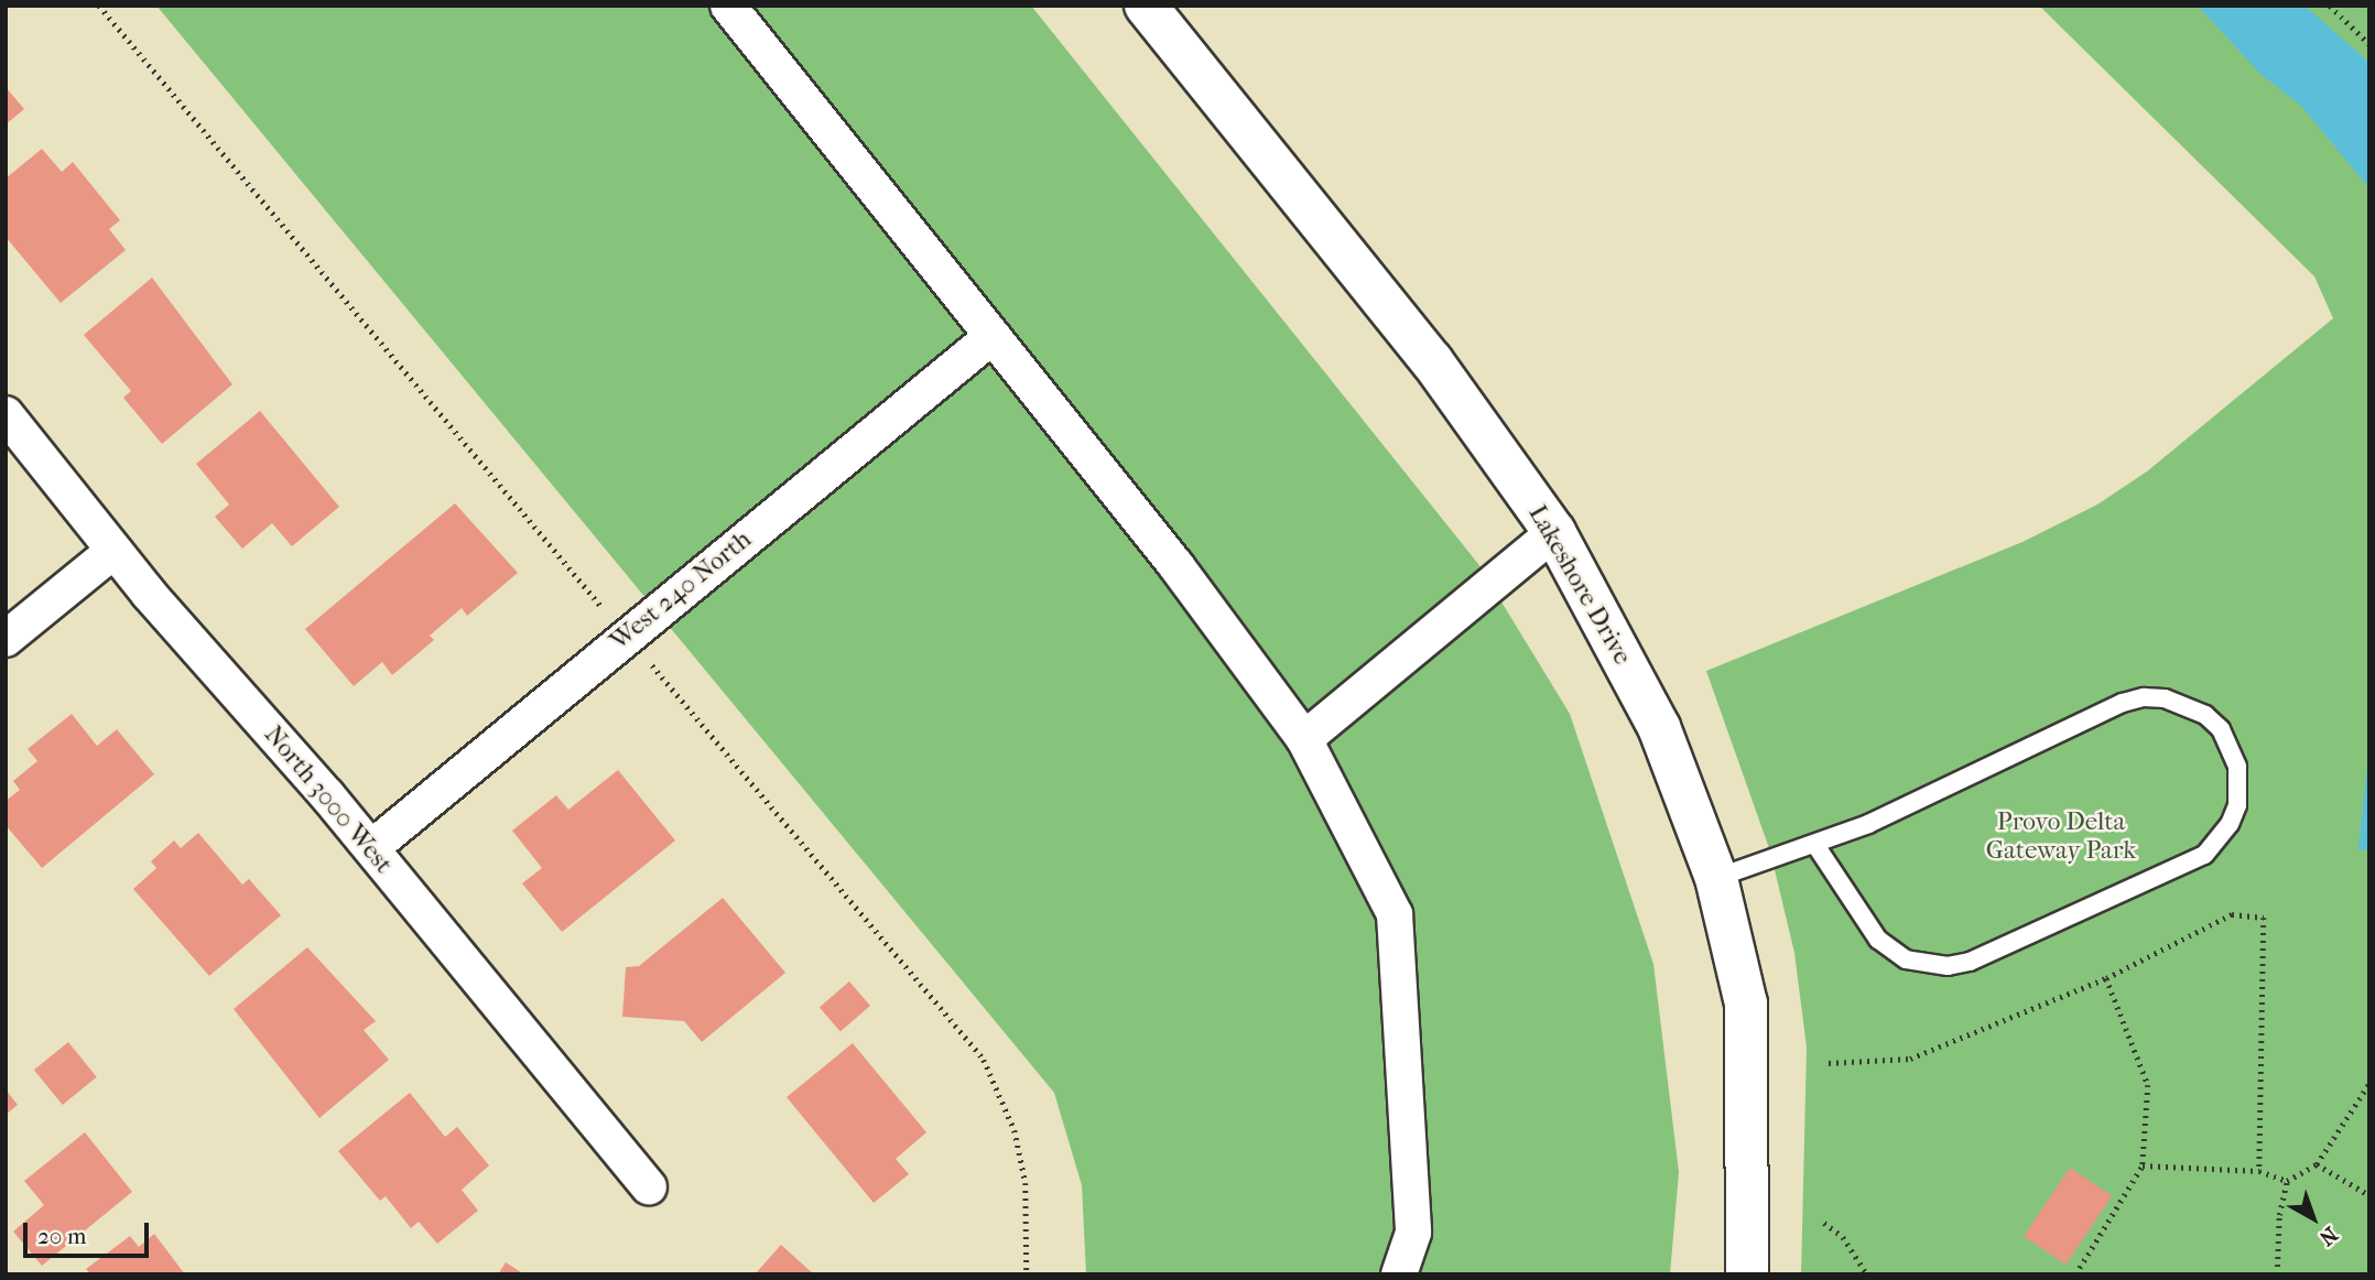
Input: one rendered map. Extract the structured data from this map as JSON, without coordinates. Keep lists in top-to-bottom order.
{
  "streets": {
    "street": ["Lakeshore Drive", "West 240 North", "North 3000 West"]
  },
  "crossings": [
    ["West 240 North", "North 3000 West"]
  ],
  "parks": ["Provo Delta Gateway Park"],
  "scale_bar": "20 m",
  "north": "bottom right"
}
